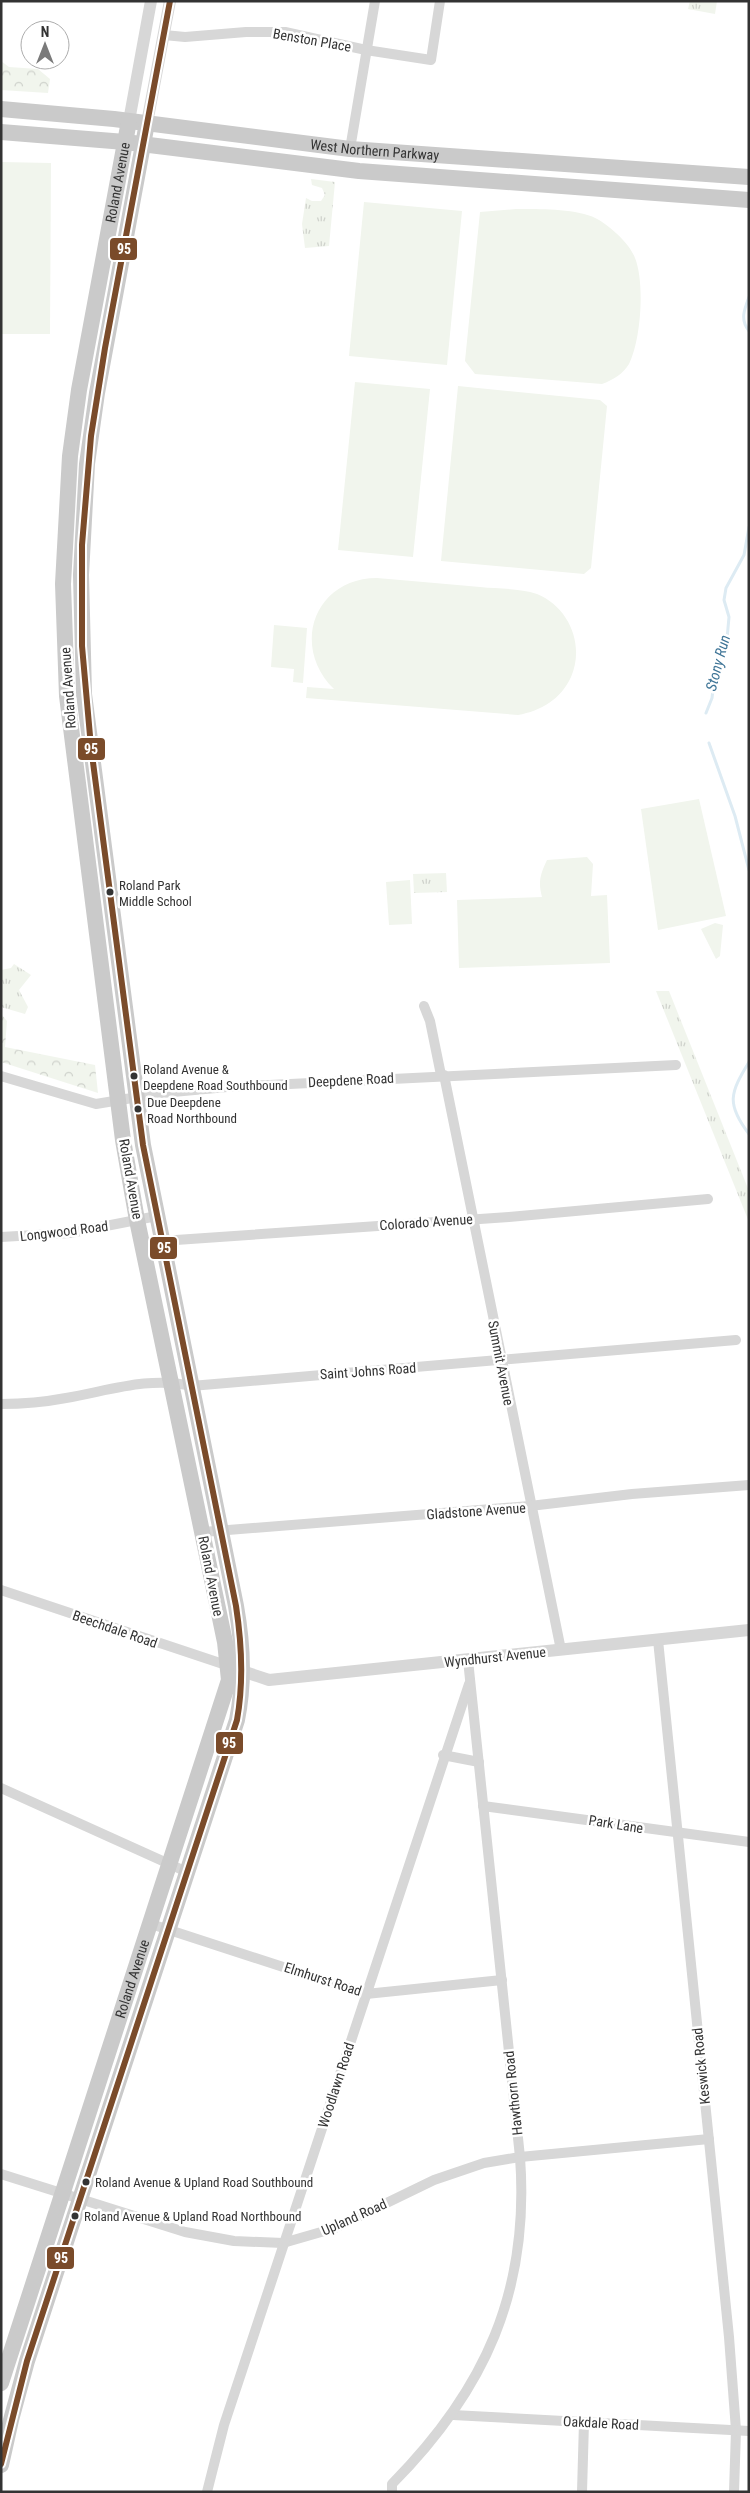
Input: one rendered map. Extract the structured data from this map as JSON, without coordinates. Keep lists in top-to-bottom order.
{
  "streets": {
    "main road": ["West Northern Parkway", "Roland Avenue"],
    "street": [
      "Benston Place",
      "Deepdene Road",
      "Colorado Avenue",
      "Longwood Road",
      "Summit Avenue",
      "Saint Johns Road",
      "Gladstone Avenue",
      "Beechdale Road",
      "Wyndhurst Avenue",
      "Park Lane",
      "Elmhurst Road",
      "Keswick Road",
      "Woodlawn Road",
      "Hawthorn Road",
      "Upland Road",
      "Oakdale Road"
    ]
  },
  "crossings": [
    ["Benston Place", "Roland Avenue"],
    ["West Northern Parkway", "Roland Avenue"],
    ["Roland Avenue", "Deepdene Road"],
    ["Roland Avenue", "Colorado Avenue"],
    ["Roland Avenue", "Longwood Road"],
    ["Roland Avenue", "Saint Johns Road"],
    ["Roland Avenue", "Gladstone Avenue"],
    ["Roland Avenue", "Beechdale Road"],
    ["Roland Avenue", "Wyndhurst Avenue"],
    ["Roland Avenue", "Elmhurst Road"],
    ["Roland Avenue", "Upland Road"],
    ["Deepdene Road", "Summit Avenue"],
    ["Colorado Avenue", "Summit Avenue"],
    ["Summit Avenue", "Saint Johns Road"],
    ["Summit Avenue", "Gladstone Avenue"],
    ["Summit Avenue", "Wyndhurst Avenue"],
    ["Beechdale Road", "Wyndhurst Avenue"],
    ["Wyndhurst Avenue", "Keswick Road"],
    ["Wyndhurst Avenue", "Hawthorn Road"],
    ["Park Lane", "Keswick Road"],
    ["Park Lane", "Hawthorn Road"],
    ["Elmhurst Road", "Woodlawn Road"],
    ["Elmhurst Road", "Hawthorn Road"],
    ["Keswick Road", "Upland Road"],
    ["Keswick Road", "Oakdale Road"],
    ["Woodlawn Road", "Hawthorn Road"],
    ["Woodlawn Road", "Upland Road"],
    ["Hawthorn Road", "Upland Road"],
    ["Hawthorn Road", "Oakdale Road"]
  ],
  "water": ["Stony Run"],
  "places": [
    "Roland Park Middle School",
    "Roland Avenue & Deepdene Road Southbound",
    "Due Deepdene Road Northbound",
    "Roland Avenue & Upland Road Southbound",
    "Roland Avenue & Upland Road Northbound"
  ],
  "lines": ["transit line 95"],
  "north": "top"
}
